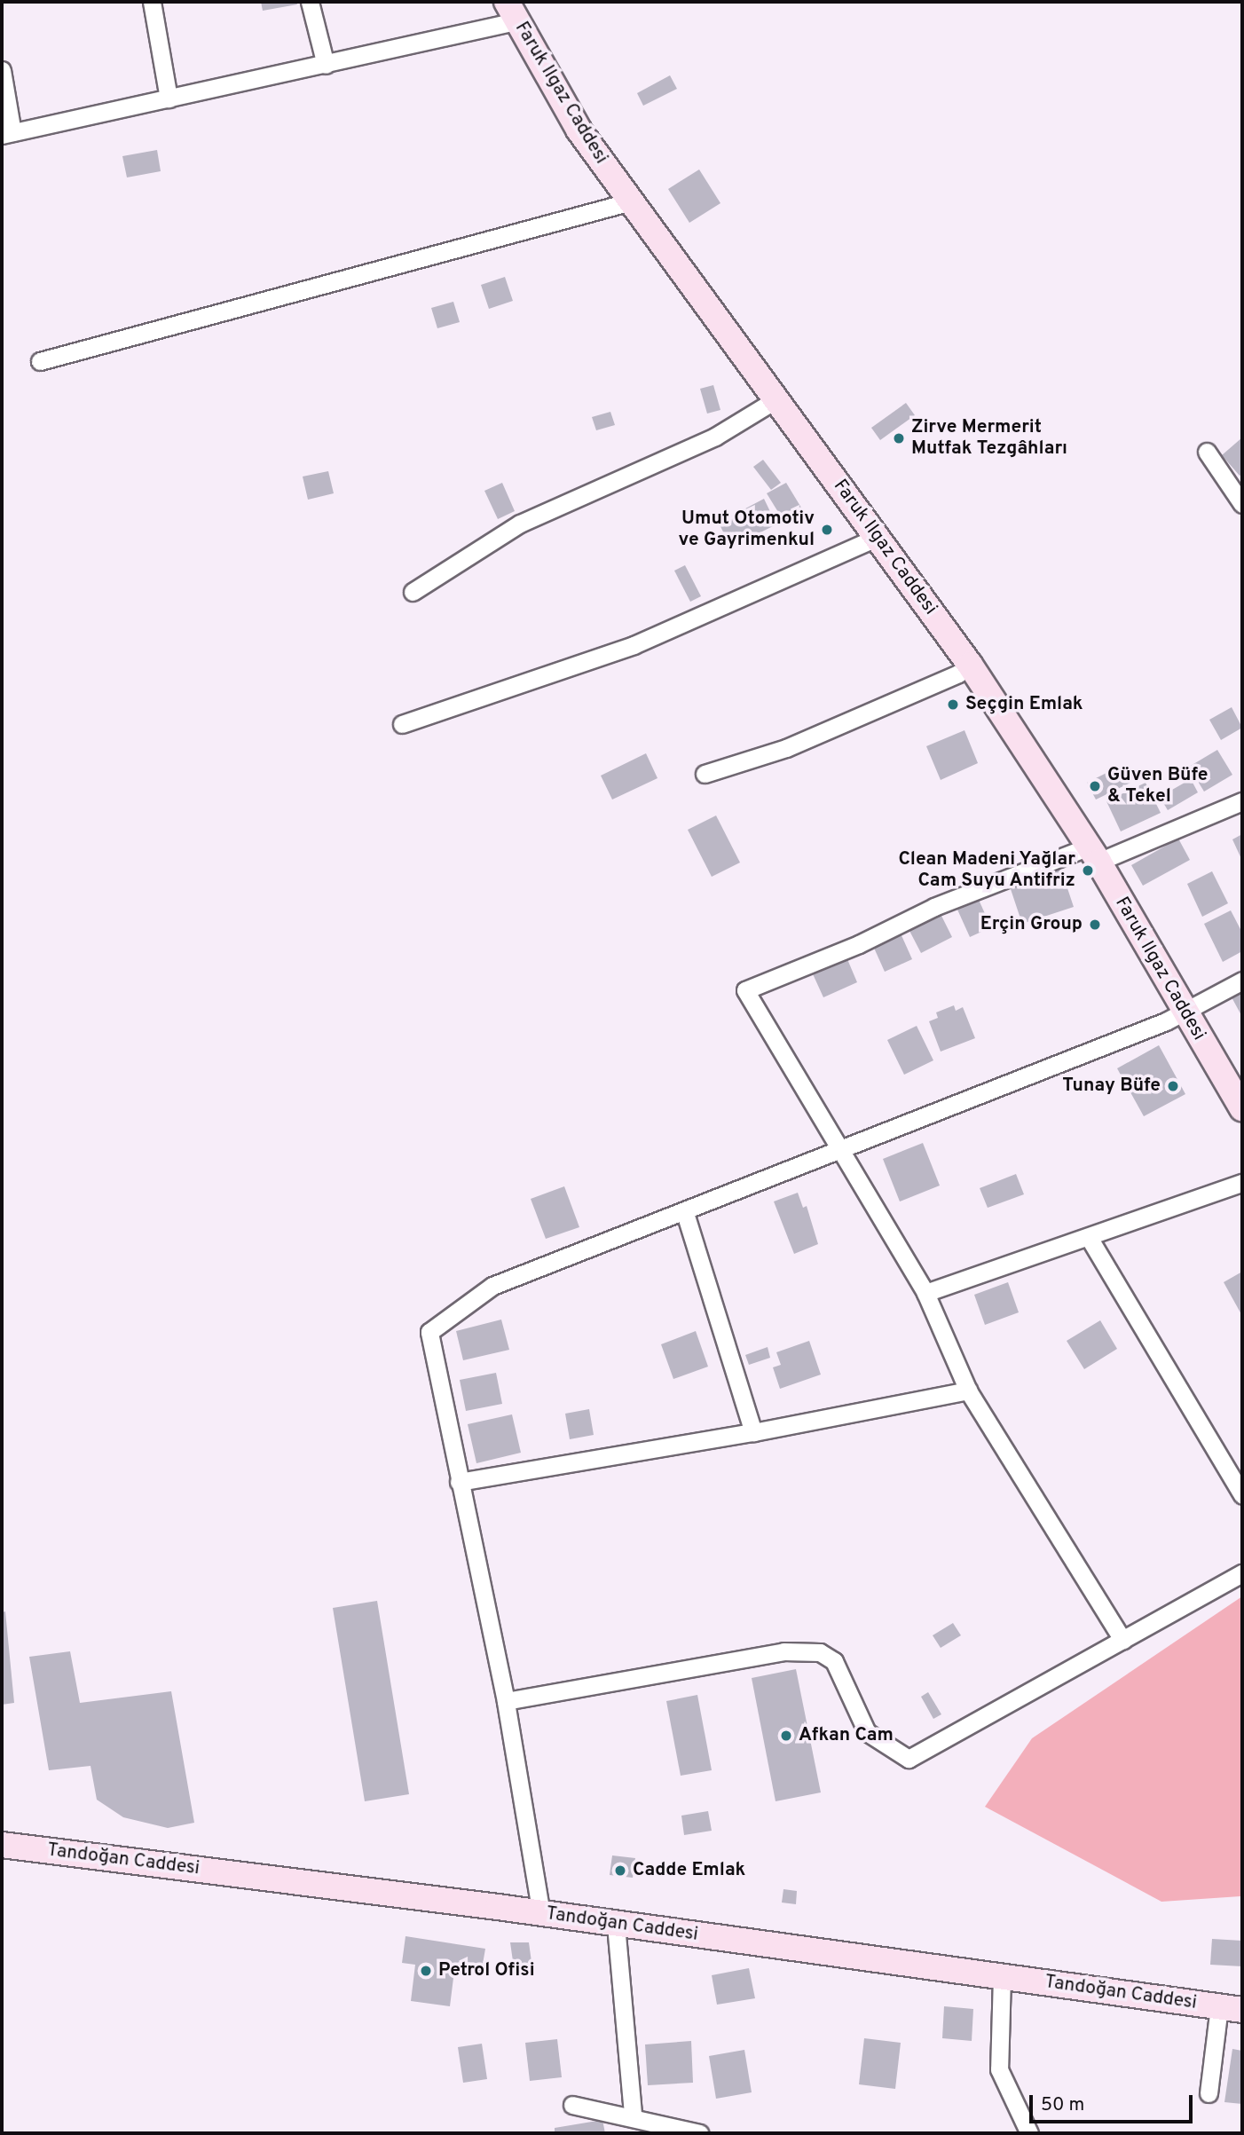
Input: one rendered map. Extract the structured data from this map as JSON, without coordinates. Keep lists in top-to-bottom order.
{
  "streets": {
    "street": ["Faruk Ilgaz Caddesi", "Tandoğan Caddesi"]
  },
  "places": [
    "Zirve Mermerit Mutfak Tezgâhları",
    "Umut Otomotiv ve Gayrimenkul",
    "Seçgin Emlak",
    "Güven Büfe & Tekel",
    "Clean Madeni Yağlar Cam Suyu Antifriz",
    "Erçin Group",
    "Tunay Büfe",
    "Afkan Cam",
    "Cadde Emlak",
    "Petrol Ofisi"
  ],
  "scale_bar": "50 m"
}
